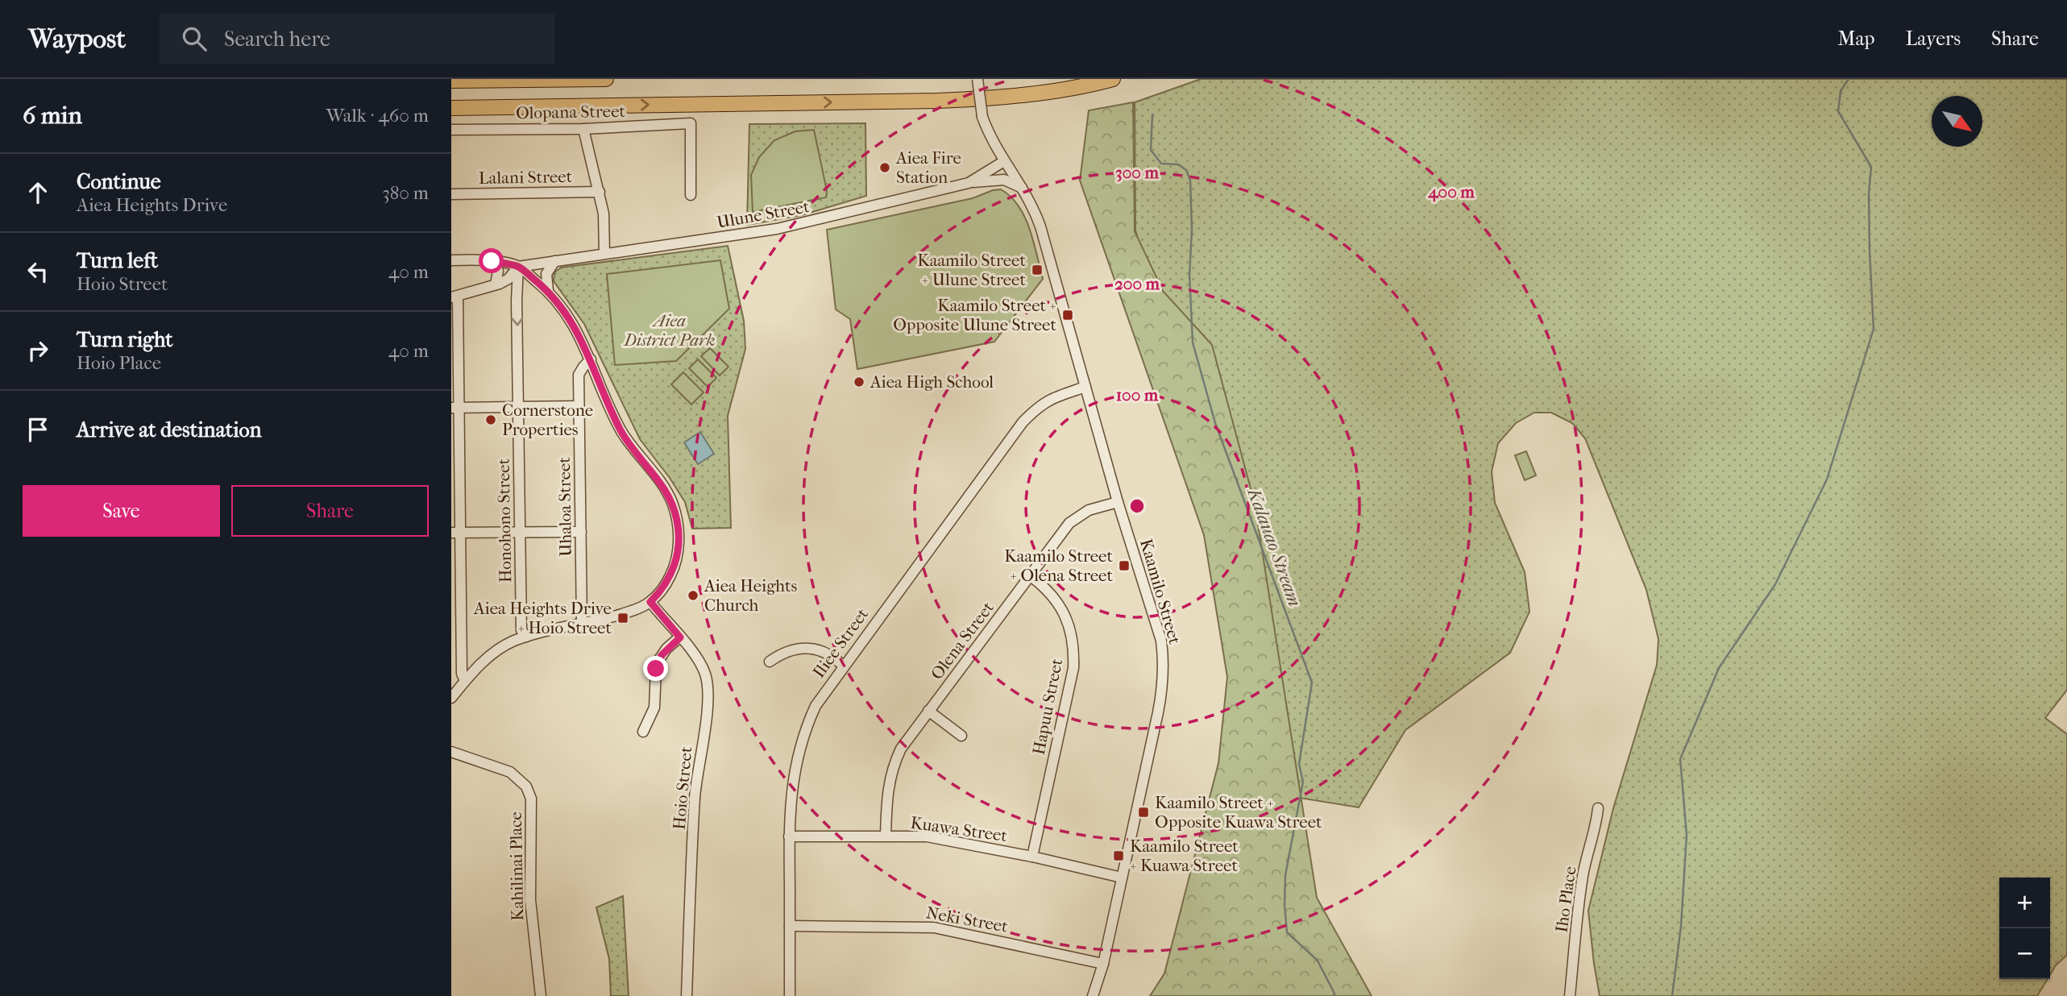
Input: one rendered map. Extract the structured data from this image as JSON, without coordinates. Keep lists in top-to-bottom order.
{
  "streets": {
    "street": [
      "Olopana Street",
      "Lalani Street",
      "Ulune Street",
      "Uhaloa Street",
      "Honohono Street",
      "Kaamilo Street",
      "Olena Street",
      "Iliee Street",
      "Hapuu Street",
      "Hoio Street",
      "Kuawa Street",
      "Kahilinai Place",
      "Iho Place",
      "Neki Street"
    ]
  },
  "crossings": [
    ["Ulune Street", "Honohono Street"],
    ["Ulune Street", "Kaamilo Street"],
    ["Kaamilo Street", "Olena Street"],
    ["Kaamilo Street", "Iliee Street"],
    ["Kaamilo Street", "Kuawa Street"],
    ["Kaamilo Street", "Neki Street"],
    ["Olena Street", "Hapuu Street"],
    ["Olena Street", "Kuawa Street"],
    ["Iliee Street", "Kuawa Street"],
    ["Iliee Street", "Neki Street"],
    ["Hapuu Street", "Kuawa Street"]
  ],
  "water": ["Kalauao Stream"],
  "parks": ["Aiea District Park"],
  "places": {
    "other": [
      "Aiea Fire Station",
      "Aiea High School",
      "Cornerstone Properties",
      "Aiea Heights Church"
    ],
    "transit": [
      "Kaamilo Street + Ulune Street",
      "Kaamilo Street + Opposite Ulune Street",
      "Kaamilo Street + Olena Street",
      "Aiea Heights Drive + Hoio Street",
      "Kaamilo Street + Opposite Kuawa Street",
      "Kaamilo Street + Kuawa Street"
    ]
  },
  "north": "bottom right",
  "page": {
    "header": "Waypost",
    "search": "Search here",
    "nav": ["Map", "Layers", "Share"],
    "heading": ["6 min", "Walk · 460 m"],
    "list": [
      ["Continue", "Aiea Heights Drive", "380 m"],
      ["Turn left", "Hoio Street", "40 m"],
      ["Turn right", "Hoio Place", "40 m"],
      "Arrive at destination"
    ],
    "buttons": ["Save", "Share"],
    "map_buttons": ["+", "−"]
  },
  "rings": [
    "300 m",
    "400 m",
    "200 m",
    "100 m"
  ]
}
